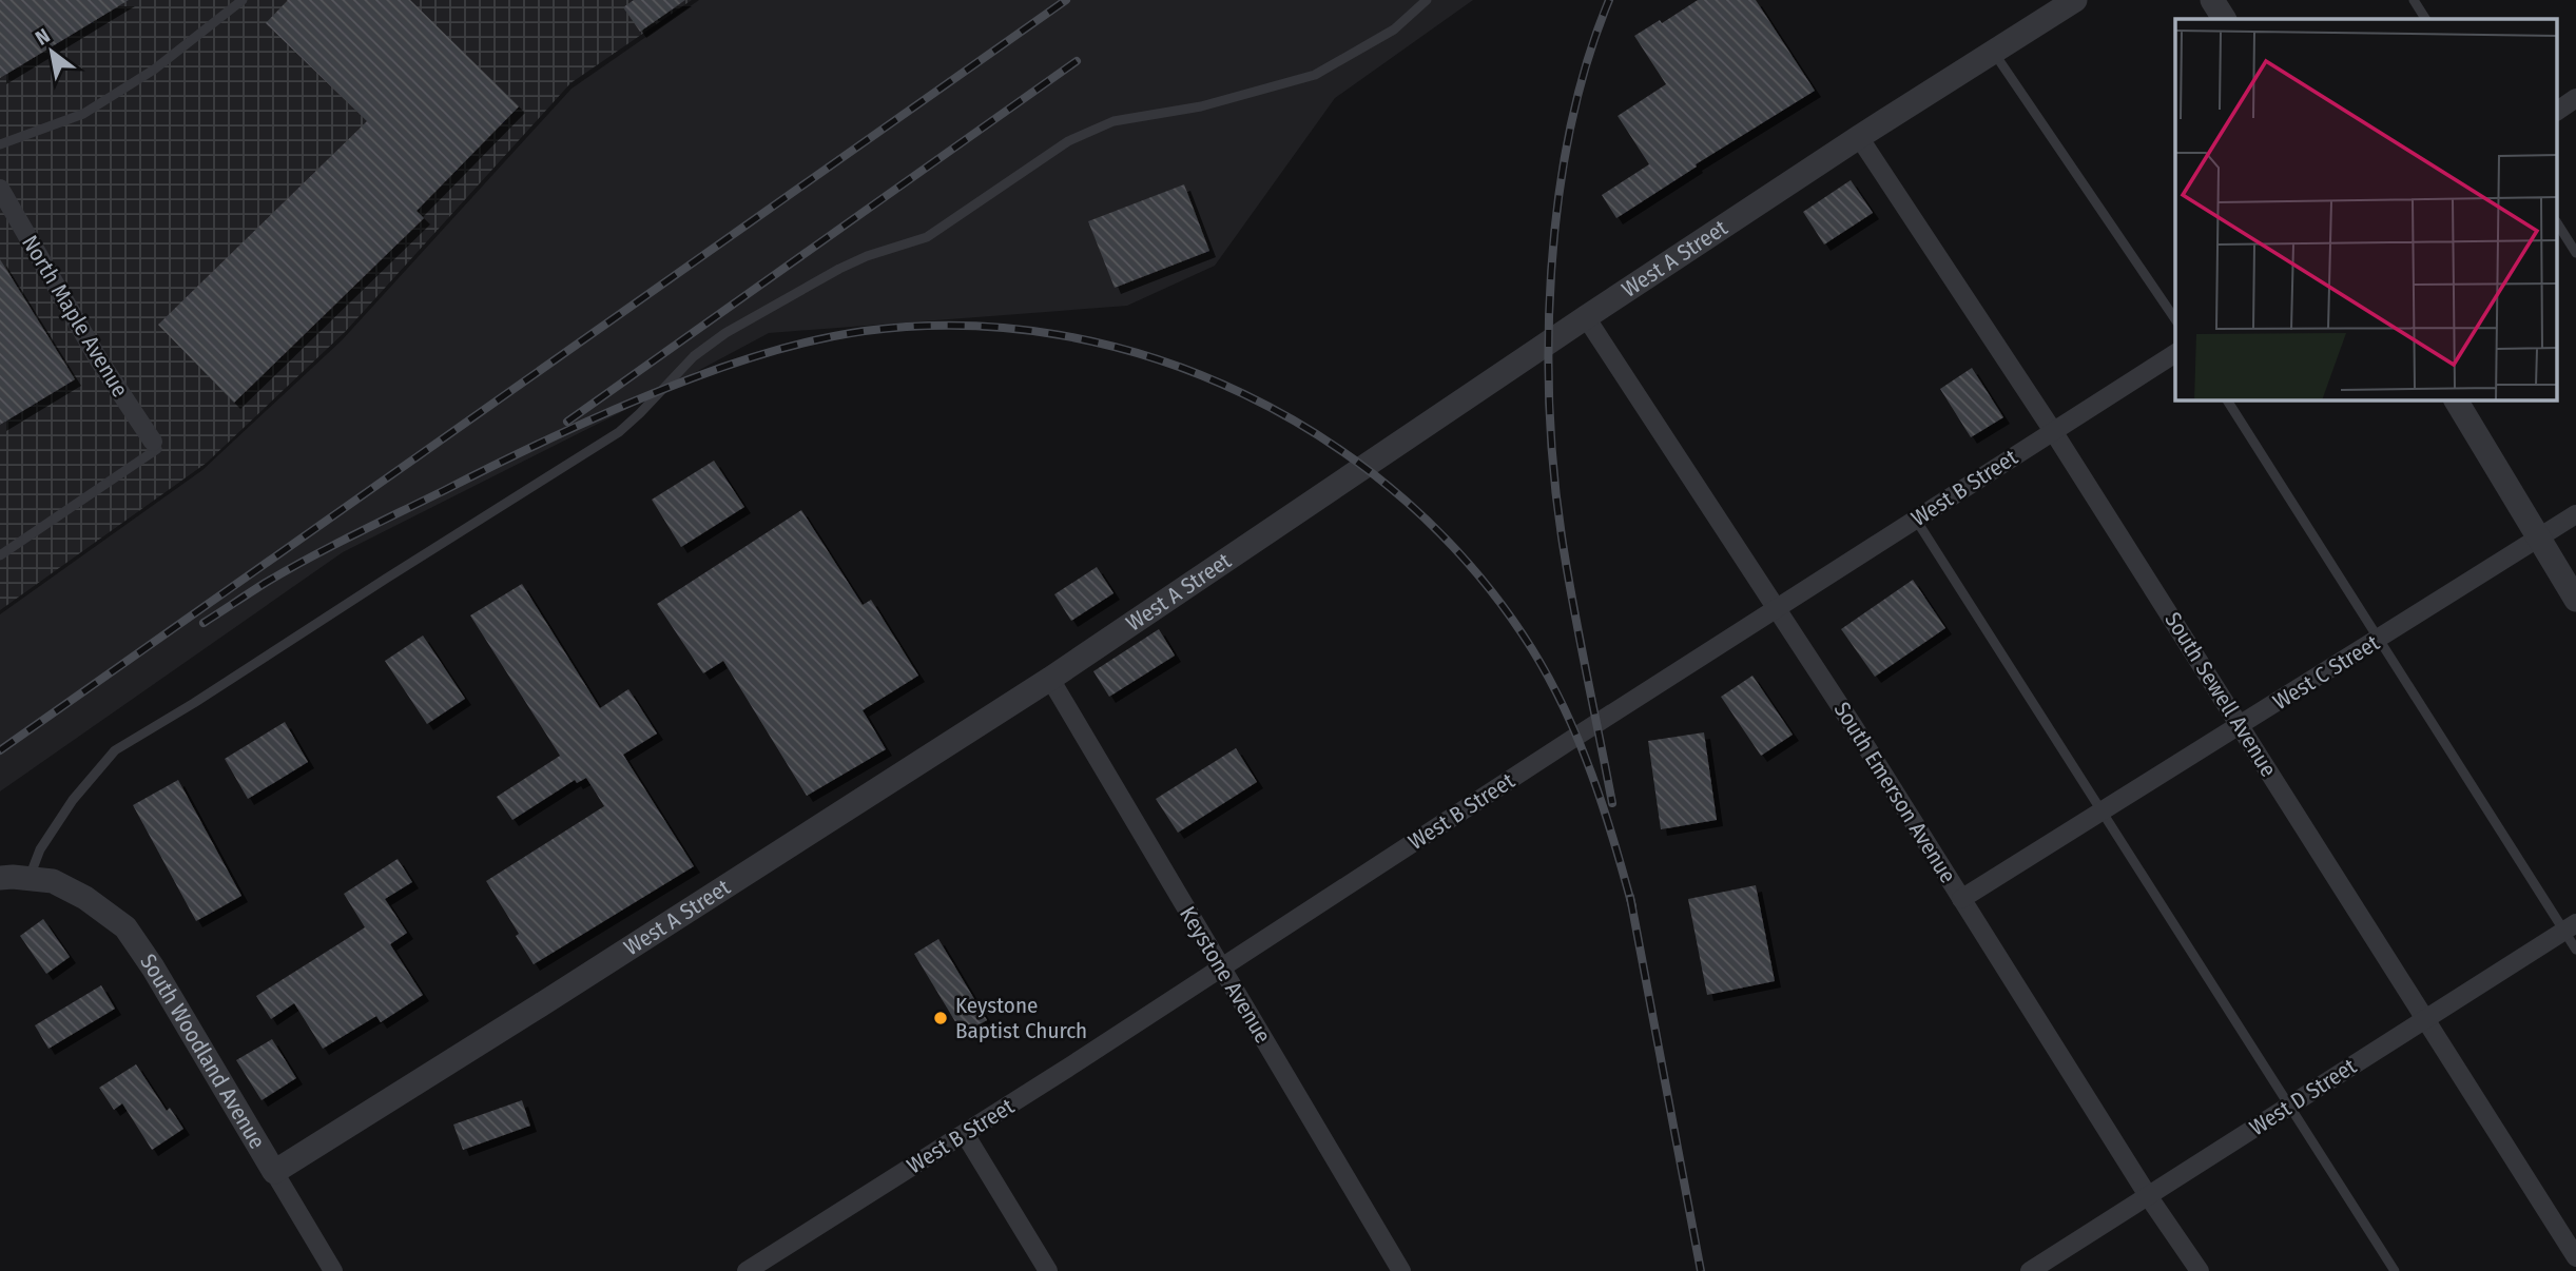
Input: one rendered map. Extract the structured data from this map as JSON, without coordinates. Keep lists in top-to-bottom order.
{
  "streets": {
    "street": [
      "West A Street",
      "North Maple Avenue",
      "West B Street",
      "West C Street",
      "South Sewell Avenue",
      "South Emerson Avenue",
      "Keystone Avenue",
      "South Woodland Avenue",
      "West D Street"
    ]
  },
  "crossings": [
    ["West A Street", "South Sewell Avenue"],
    ["West A Street", "South Emerson Avenue"],
    ["West A Street", "Keystone Avenue"],
    ["West A Street", "South Woodland Avenue"],
    ["West B Street", "South Sewell Avenue"],
    ["West B Street", "South Emerson Avenue"],
    ["West B Street", "Keystone Avenue"],
    ["West C Street", "South Sewell Avenue"],
    ["West C Street", "South Emerson Avenue"],
    ["South Sewell Avenue", "West D Street"],
    ["South Emerson Avenue", "West D Street"]
  ],
  "places": ["Keystone Baptist Church"],
  "north": "top left"
}
